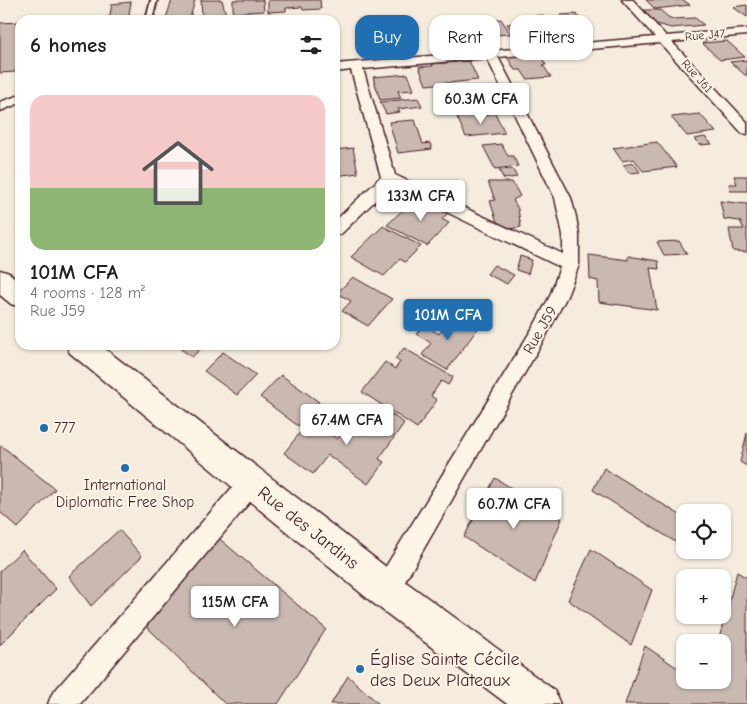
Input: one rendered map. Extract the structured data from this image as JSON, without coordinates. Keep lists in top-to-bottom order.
{
  "streets": {
    "main road": ["Rue des Jardins"],
    "street": ["Rue J47", "Rue J61", "Rue J59"]
  },
  "crossings": [
    ["Rue J47", "Rue J61"],
    ["Rue J59", "Rue des Jardins"]
  ],
  "places": ["777", "International Diplomatic Free Shop", "Église Sainte Cécile des Deux Plateaux"],
  "page": {
    "chip": ["Buy", "Rent", "Filters"],
    "heading": "6 homes",
    "list": [
      {
        "name": "101M CFA",
        "note": "4 rooms · 128 m² · Rue J59"
      }
    ],
    "price": [
      "60.3M CFA",
      "133M CFA",
      "101M CFA",
      "67.4M CFA",
      "60.7M CFA",
      "115M CFA"
    ],
    "map_buttons": ["+", "−"]
  }
}
